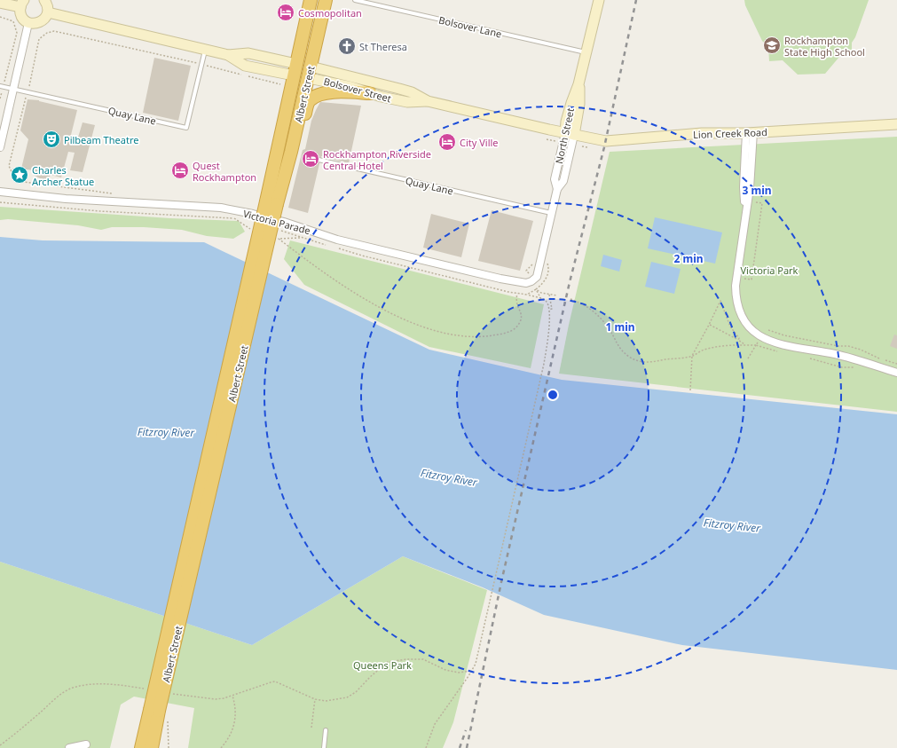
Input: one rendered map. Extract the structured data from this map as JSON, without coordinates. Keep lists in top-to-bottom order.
{
  "streets": {
    "highway": ["Bolsover Street", "Albert Street"],
    "street": ["Lion Creek Road", "North Street", "Victoria Parade"],
    "lane": ["Bolsover Lane", "Quay Lane"]
  },
  "crossings": [
    ["Bolsover Lane", "North Street"],
    ["Bolsover Street", "Albert Street"],
    ["Bolsover Street", "Quay Lane"],
    ["Bolsover Street", "Lion Creek Road"],
    ["Bolsover Street", "North Street"],
    ["Quay Lane", "North Street"],
    ["Lion Creek Road", "North Street"],
    ["North Street", "Victoria Parade"]
  ],
  "water": ["Fitzroy River"],
  "parks": ["Victoria Park", "Queens Park"],
  "places": {
    "hotel": [
      "Cosmopolitan",
      "City Ville",
      "Rockhampton Riverside Central Hotel",
      "Quest Rockhampton"
    ],
    "school or university": ["Rockhampton State High School"],
    "church": ["St Theresa"],
    "theatre": ["Pilbeam Theatre"],
    "place": ["Charles Archer Statue"]
  },
  "rings": ["3 min", "2 min", "1 min"]
}
